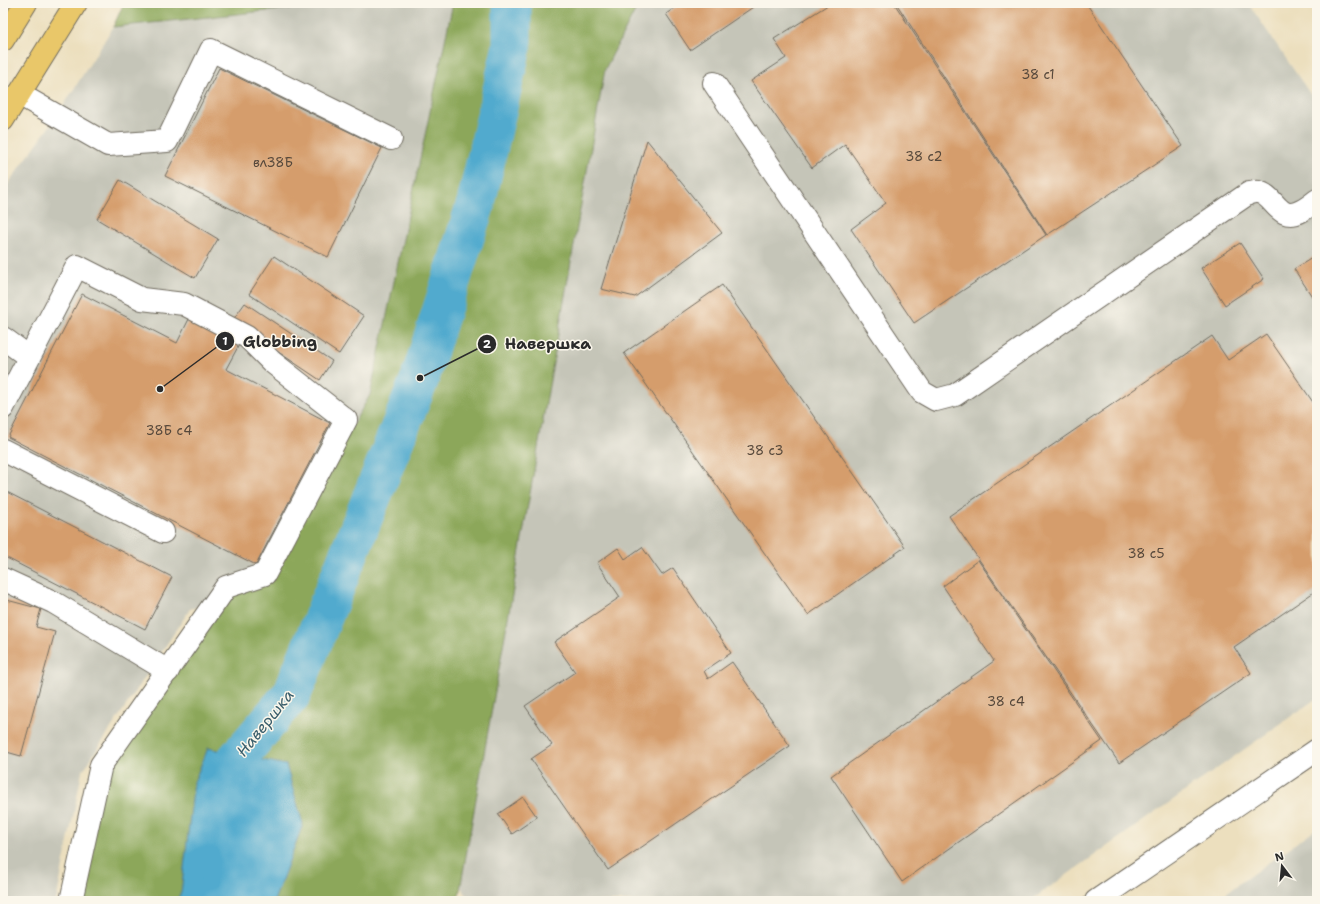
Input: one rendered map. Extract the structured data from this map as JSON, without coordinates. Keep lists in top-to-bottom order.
{
  "water": ["Навершка"],
  "places": ["Навершка", "Globbing"],
  "house_numbers": [
    "38 с1",
    "38 с2",
    "вл38Б",
    "38Б с4",
    "38 с3",
    "38 с5",
    "38 с4"
  ],
  "north": "top"
}
